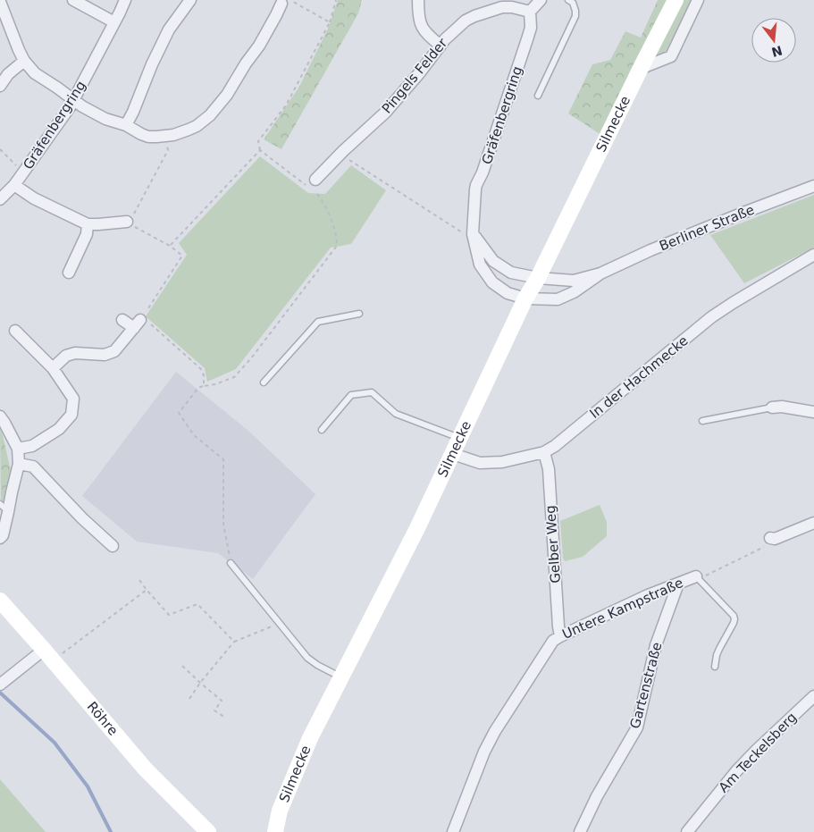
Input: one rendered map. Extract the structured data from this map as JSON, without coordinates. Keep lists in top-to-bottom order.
{
  "streets": {
    "main road": ["Silmecke", "Röhre"],
    "street": [
      "Pingels Felder",
      "Gräfenbergring",
      "Berliner Straße",
      "In der Hachmecke",
      "Gelber Weg",
      "Untere Kampstraße",
      "Gartenstraße",
      "Am Teckelsberg"
    ]
  },
  "crossings": [
    ["Pingels Felder", "Gräfenbergring"],
    ["Gräfenbergring", "Silmecke"],
    ["Gräfenbergring", "Berliner Straße"],
    ["Silmecke", "Berliner Straße"],
    ["Silmecke", "In der Hachmecke"],
    ["In der Hachmecke", "Gelber Weg"],
    ["Gelber Weg", "Untere Kampstraße"],
    ["Untere Kampstraße", "Gartenstraße"]
  ],
  "north": "bottom"
}
